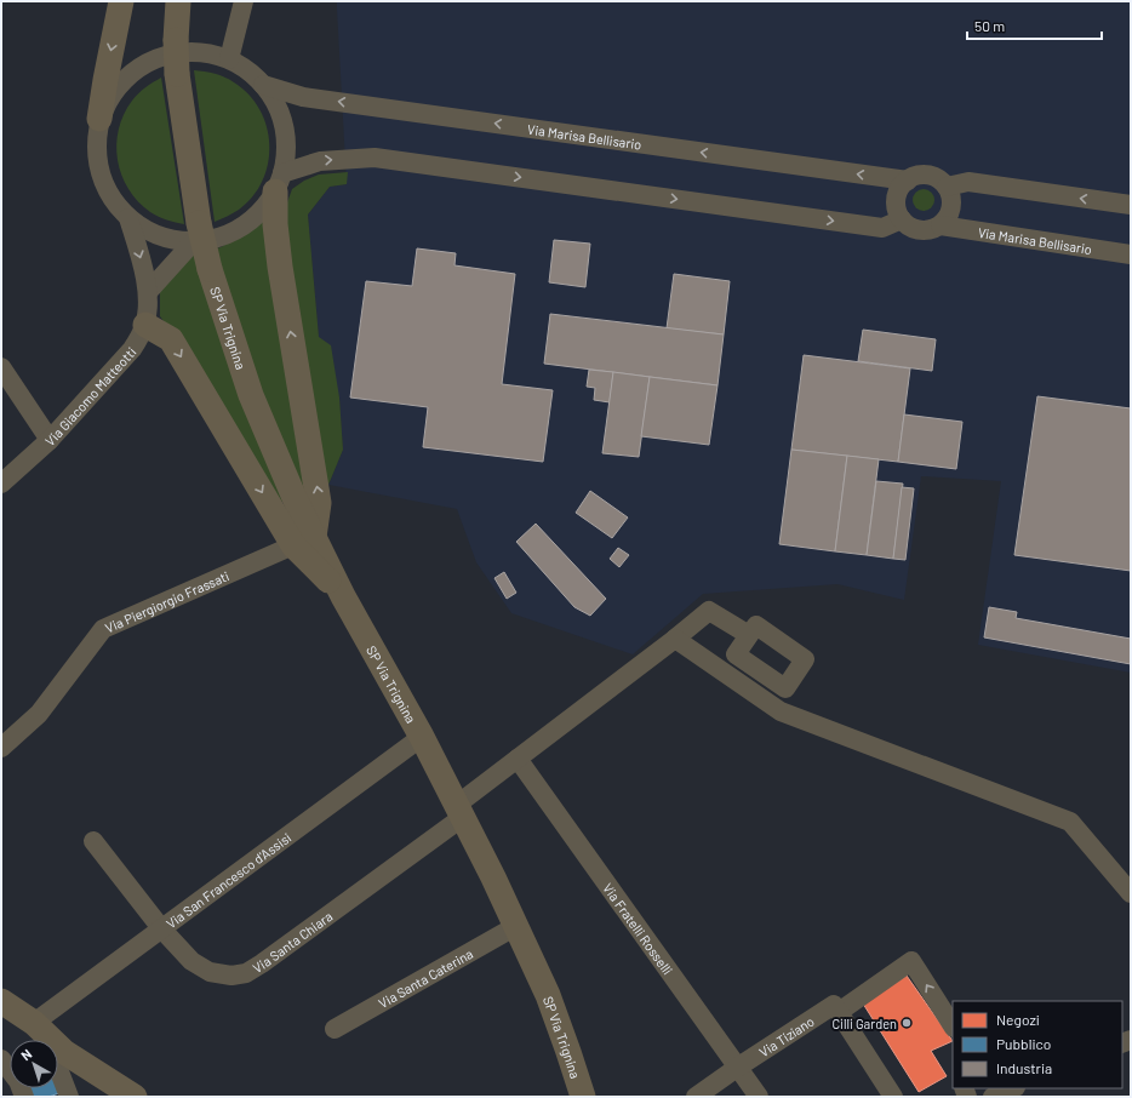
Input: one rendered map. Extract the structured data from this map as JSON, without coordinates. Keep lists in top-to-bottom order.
{
  "streets": {
    "main road": ["SP Via Trignina"],
    "street": [
      "Via Marisa Bellisario",
      "Via Giacomo Matteotti",
      "Via Piergiorgio Frassati",
      "Via San Francesco d'Assisi",
      "Via Fratelli Rosselli",
      "Via Santa Chiara",
      "Via Santa Caterina",
      "Via Tiziano"
    ]
  },
  "crossings": [
    ["SP Via Trignina", "Via Piergiorgio Frassati"],
    ["SP Via Trignina", "Via San Francesco d'Assisi"],
    ["SP Via Trignina", "Via Santa Chiara"],
    ["SP Via Trignina", "Via Santa Caterina"],
    ["Via San Francesco d'Assisi", "Via Santa Chiara"],
    ["Via Fratelli Rosselli", "Via Santa Chiara"],
    ["Via Fratelli Rosselli", "Via Tiziano"]
  ],
  "places": ["Cilli Garden"],
  "legend": ["Negozi", "Pubblico", "Industria"],
  "scale_bar": "50 m",
  "north": "top left"
}
